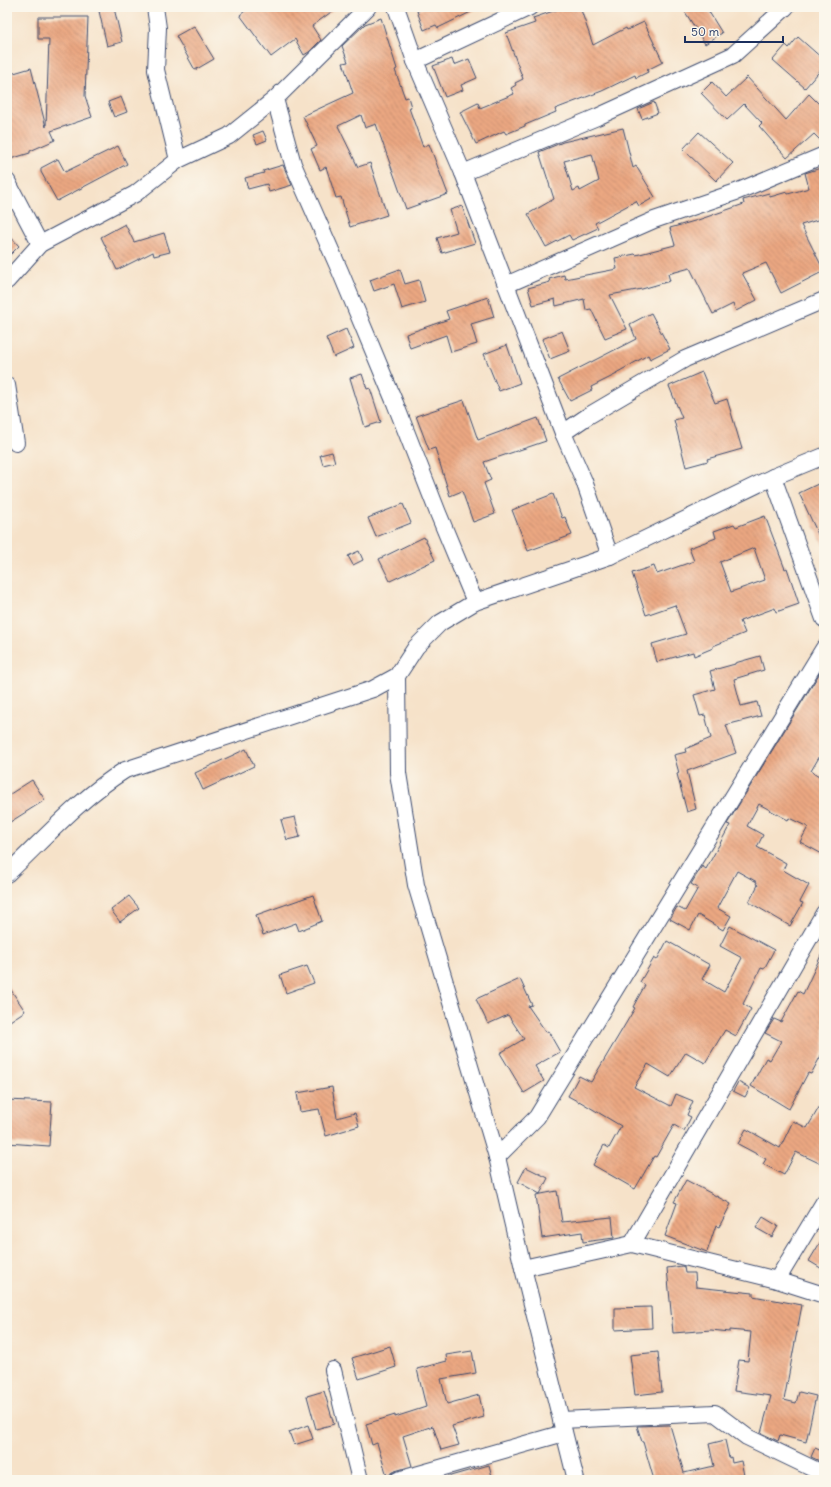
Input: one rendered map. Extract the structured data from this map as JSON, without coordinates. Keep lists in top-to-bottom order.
{
  "scale_bar": "50 m"
}
